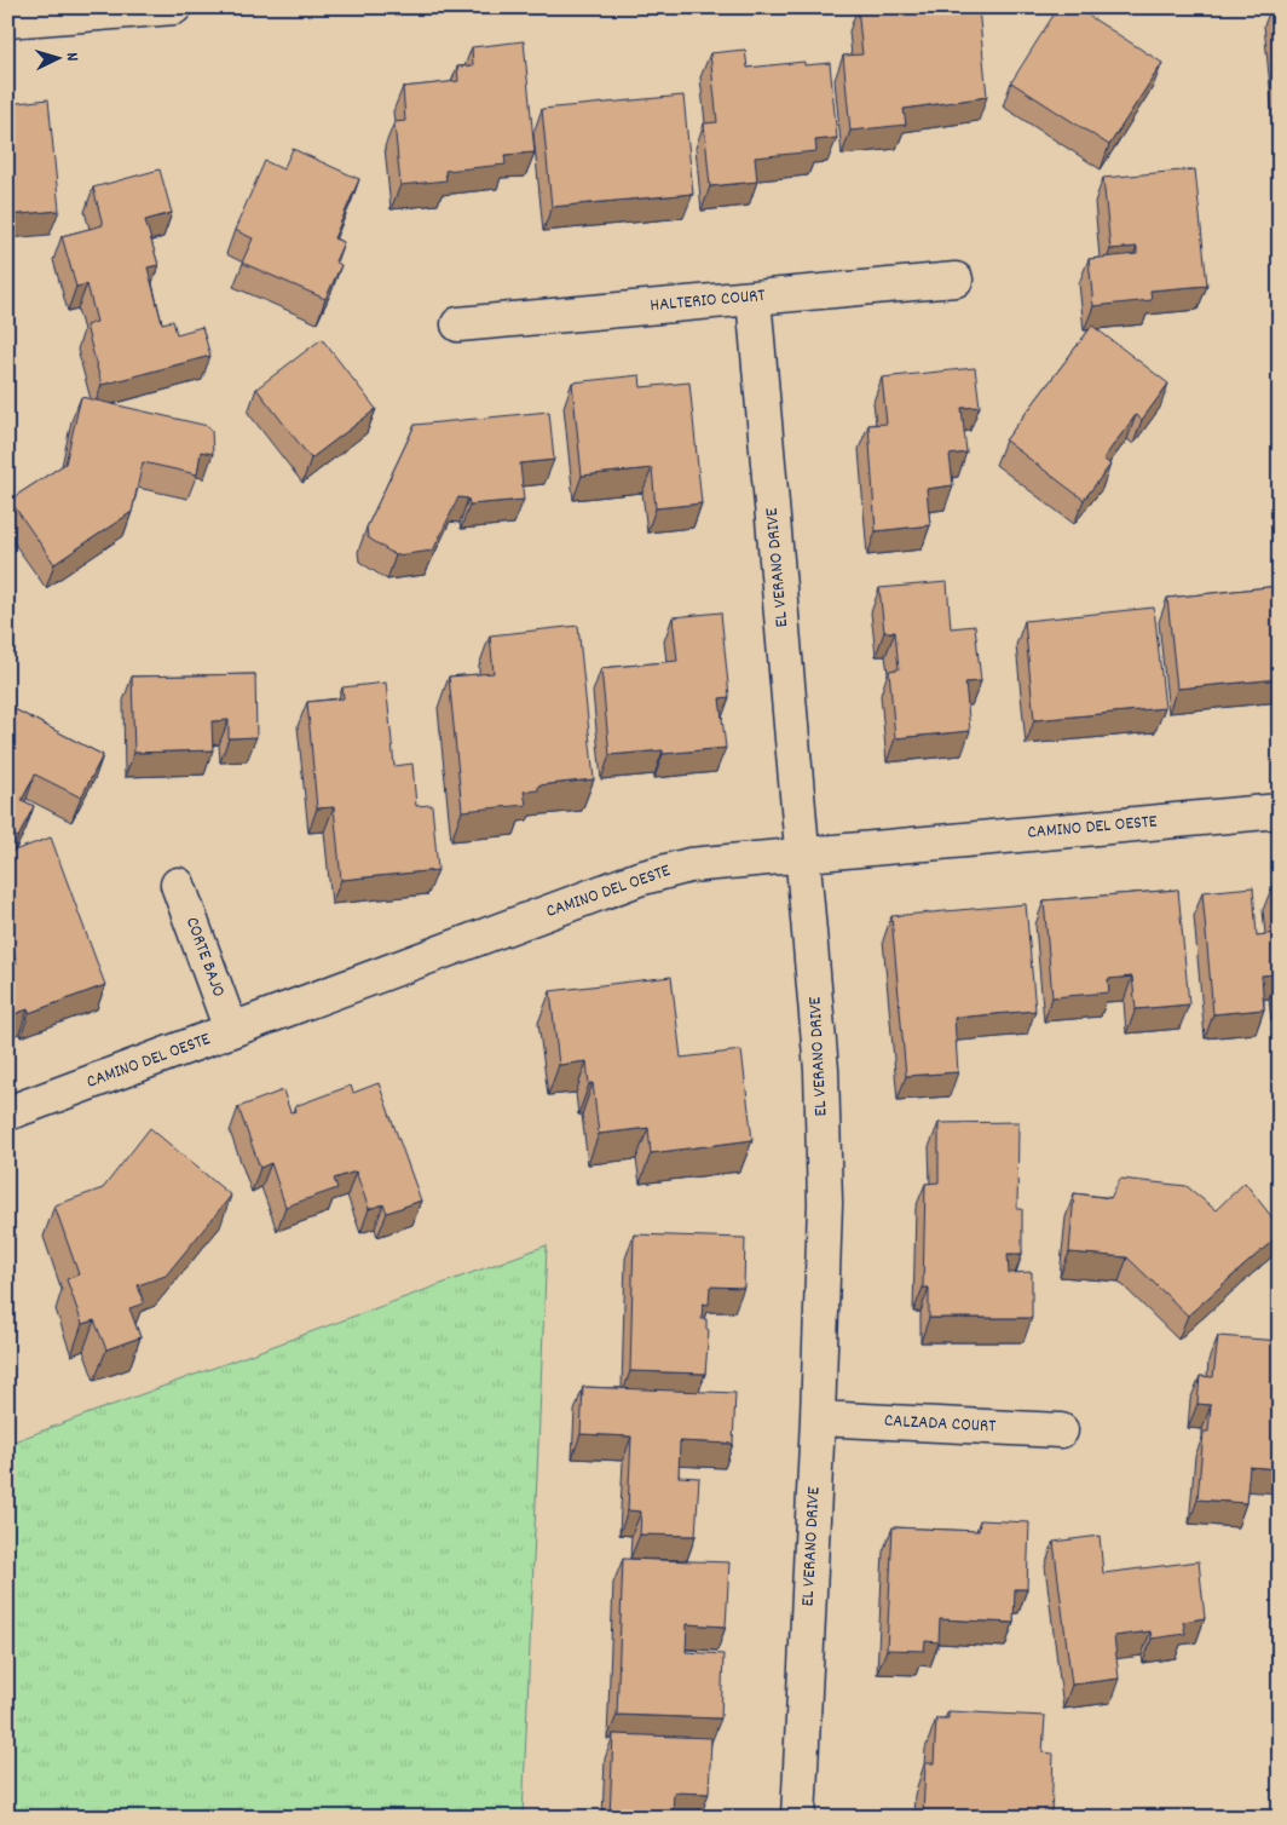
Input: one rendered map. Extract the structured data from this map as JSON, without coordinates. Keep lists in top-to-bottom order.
{
  "streets": {
    "street": [
      "HALTERIO COURT",
      "EL VERANO DRIVE",
      "CAMINO DEL OESTE",
      "CORTE BAJO",
      "CALZADA COURT"
    ]
  },
  "crossings": [
    ["HALTERIO COURT", "EL VERANO DRIVE"],
    ["EL VERANO DRIVE", "CAMINO DEL OESTE"],
    ["EL VERANO DRIVE", "CALZADA COURT"],
    ["CAMINO DEL OESTE", "CORTE BAJO"]
  ],
  "north": "right"
}
